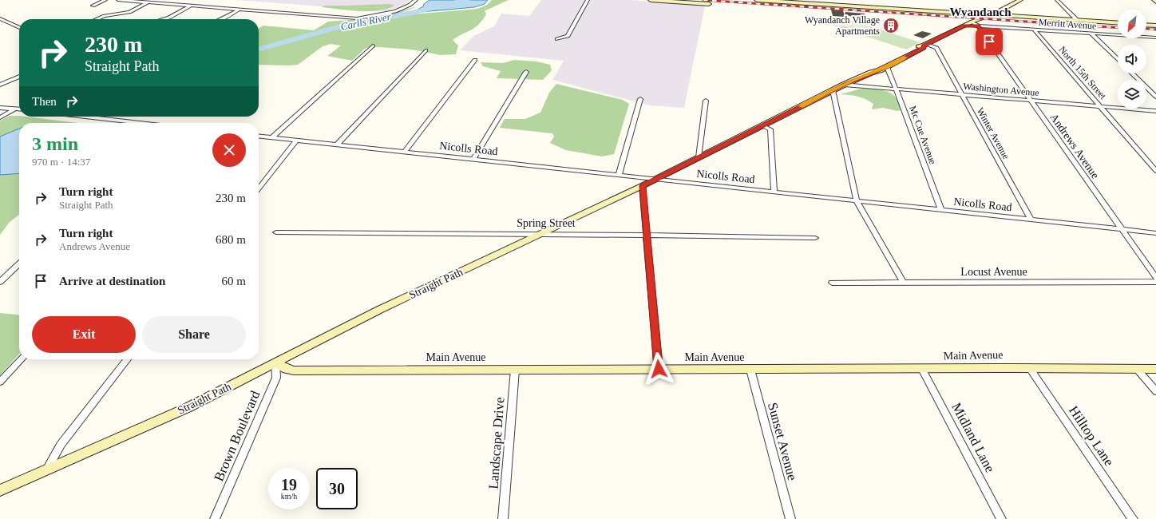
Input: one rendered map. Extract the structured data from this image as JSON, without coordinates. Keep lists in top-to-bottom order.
{
  "streets": {
    "main road": ["Straight Path", "Main Avenue"],
    "street": [
      "Merritt Avenue",
      "North 15th Street",
      "Washington Avenue",
      "Winter Avenue",
      "Mc Cue Avenue",
      "Andrews Avenue",
      "Nicolls Road",
      "Spring Street",
      "Locust Avenue",
      "Brown Boulevard",
      "Hilltop Lane",
      "Midland Lane",
      "Sunset Avenue",
      "Landscape Drive"
    ]
  },
  "crossings": [
    ["Merritt Avenue", "North 15th Street"],
    ["Merritt Avenue", "Andrews Avenue"],
    ["Merritt Avenue", "Straight Path"],
    ["North 15th Street", "Washington Avenue"],
    ["Washington Avenue", "Winter Avenue"],
    ["Washington Avenue", "Mc Cue Avenue"],
    ["Washington Avenue", "Andrews Avenue"],
    ["Washington Avenue", "Straight Path"],
    ["Winter Avenue", "Nicolls Road"],
    ["Winter Avenue", "Straight Path"],
    ["Mc Cue Avenue", "Nicolls Road"],
    ["Mc Cue Avenue", "Straight Path"],
    ["Andrews Avenue", "Nicolls Road"],
    ["Nicolls Road", "Straight Path"],
    ["Spring Street", "Straight Path"],
    ["Straight Path", "Main Avenue"],
    ["Straight Path", "Brown Boulevard"],
    ["Main Avenue", "Brown Boulevard"],
    ["Main Avenue", "Hilltop Lane"],
    ["Main Avenue", "Midland Lane"],
    ["Main Avenue", "Sunset Avenue"],
    ["Main Avenue", "Landscape Drive"]
  ],
  "districts": ["Wyandanch"],
  "water": ["Carlls River"],
  "places": {
    "building": ["Wyandanch Village Apartments"]
  },
  "north": "bottom left",
  "page": {
    "turn": ["230 m", "Straight Path"],
    "then": "Then",
    "heading": ["3 min", "970 m · 14:37"],
    "list": [
      {
        "name": "Turn right",
        "note": "Straight Path",
        "value": "230 m"
      },
      {
        "name": "Turn right",
        "note": "Andrews Avenue",
        "value": "680 m"
      },
      {
        "name": "Arrive at destination",
        "value": "60 m"
      }
    ],
    "buttons": ["Exit", "Share"],
    "speed": "19 km/h",
    "limit": "30"
  }
}
